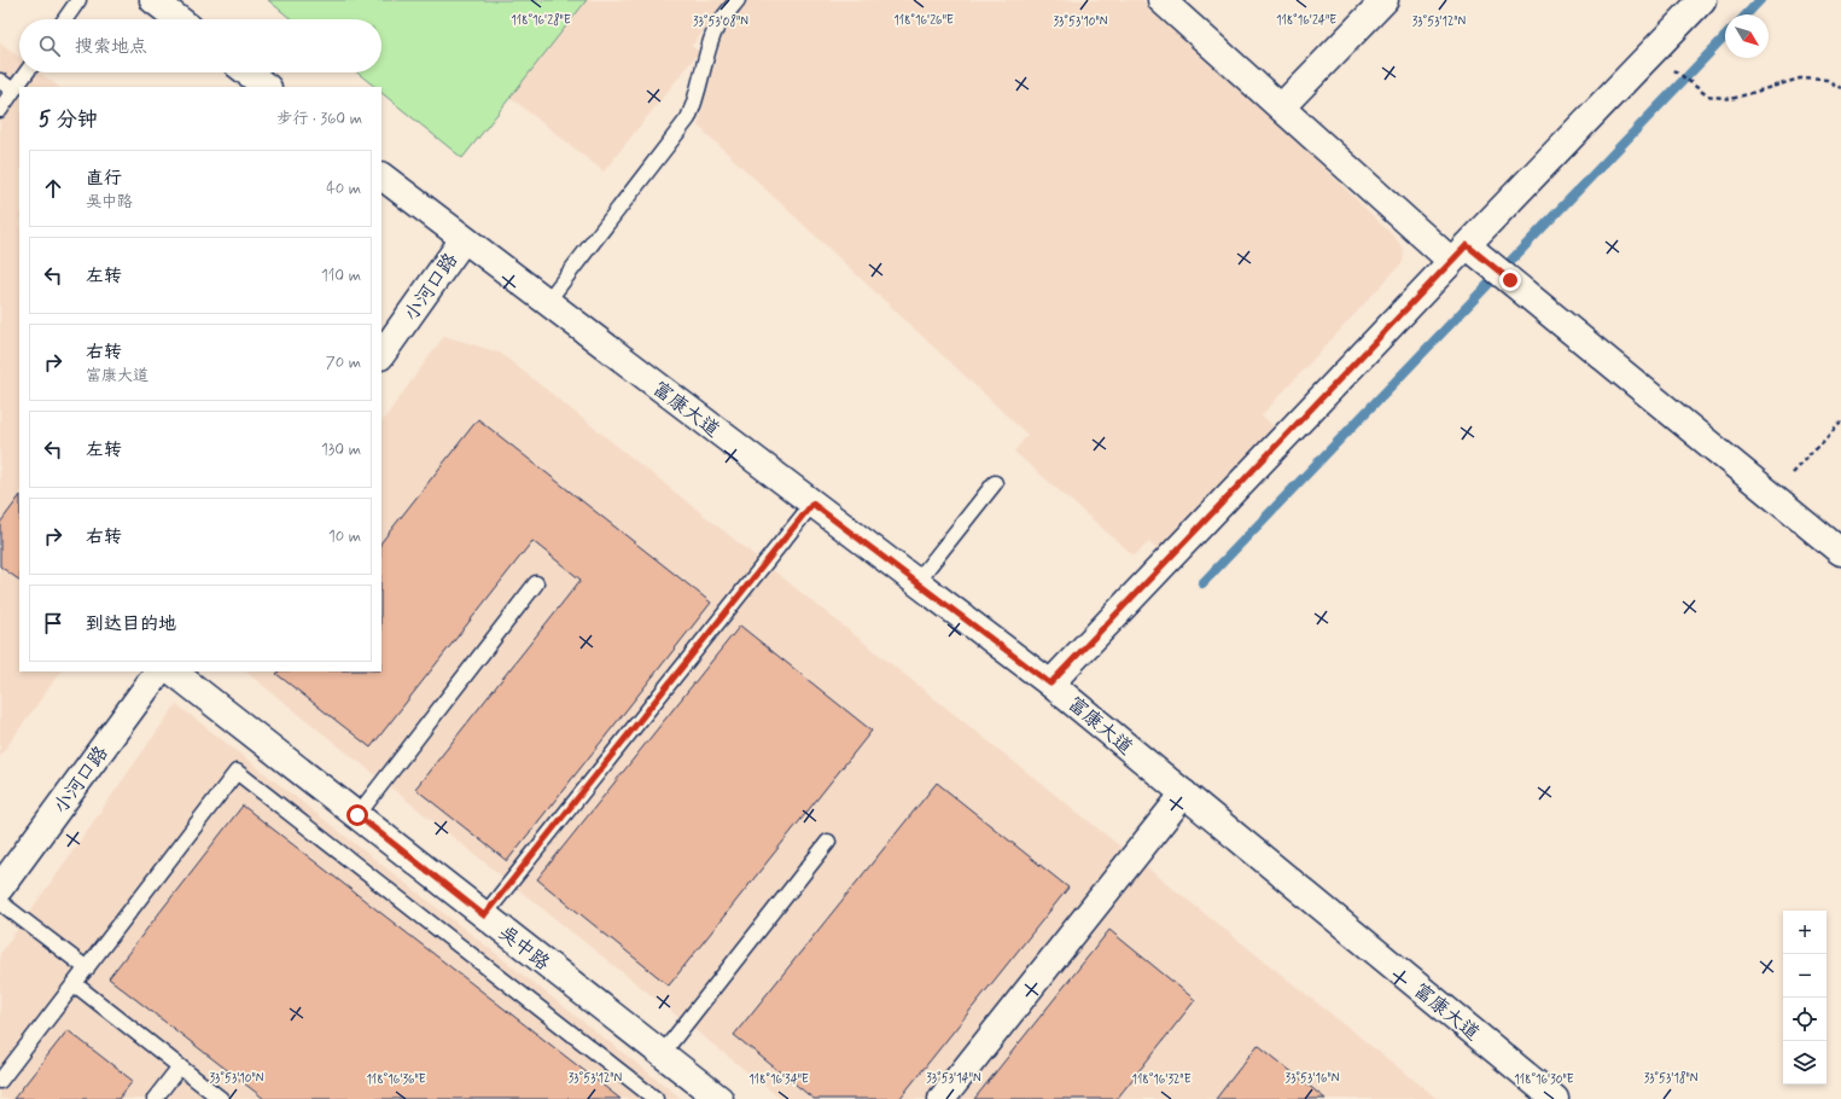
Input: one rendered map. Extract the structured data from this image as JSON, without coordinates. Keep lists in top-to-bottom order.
{
  "streets": {
    "street": ["小河口路", "富康大道", "吴中路"]
  },
  "crossings": [
    ["小河口路", "富康大道"]
  ],
  "north": "bottom right",
  "page": {
    "search": "搜索地点",
    "heading": ["5 分钟", "步行 · 360 m"],
    "list": [
      ["直行", "吴中路", "40 m"],
      ["左转", "110 m"],
      ["右转", "富康大道", "70 m"],
      ["左转", "130 m"],
      ["右转", "10 m"],
      "到达目的地"
    ],
    "map_buttons": ["+", "−"]
  },
  "coordinates": [
    "118°16'28\"E",
    "118°16'26\"E",
    "118°16'24\"E",
    "33°53'08\"N",
    "33°53'10\"N",
    "33°53'12\"N",
    "33°53'14\"N",
    "33°53'16\"N",
    "33°53'18\"N",
    "118°16'36\"E",
    "118°16'34\"E",
    "118°16'32\"E",
    "118°16'30\"E"
  ]
}
